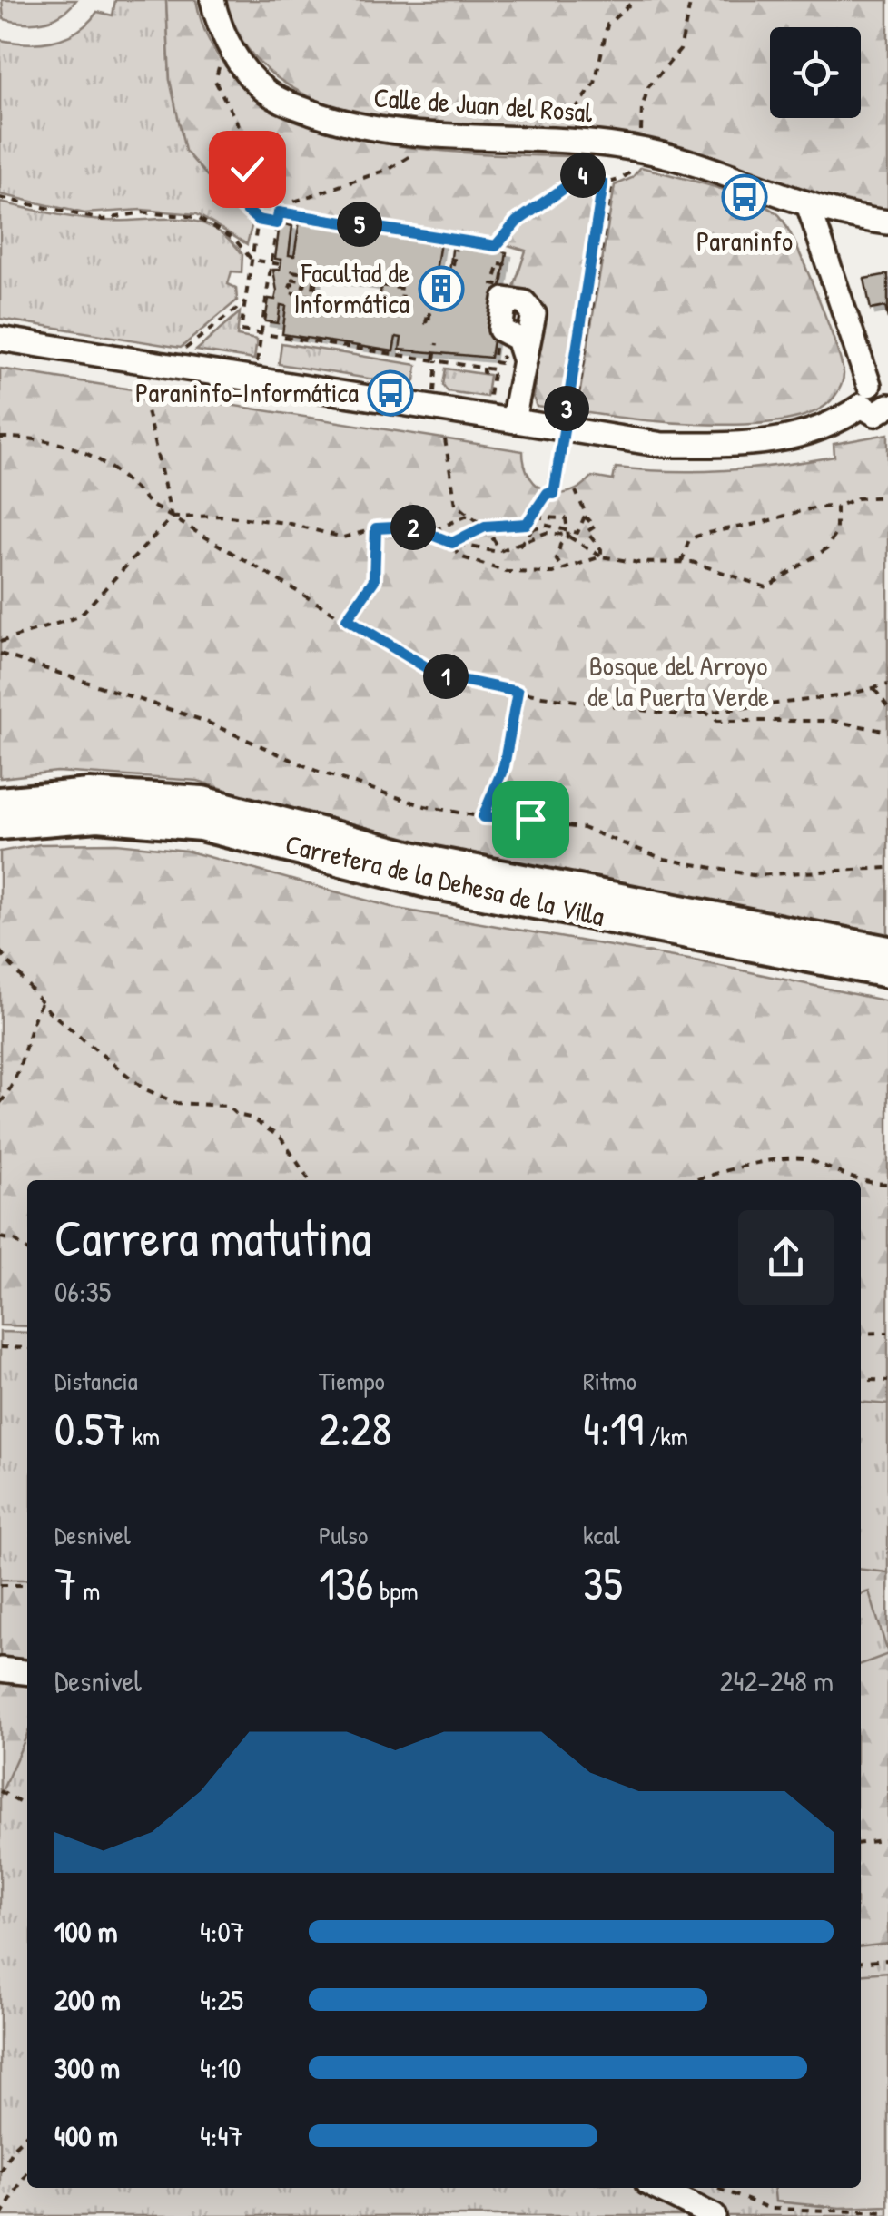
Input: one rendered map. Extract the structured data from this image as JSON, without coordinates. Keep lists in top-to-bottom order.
{
  "streets": {
    "main road": ["Carretera de la Dehesa de la Villa"],
    "street": ["Calle de Juan del Rosal"]
  },
  "parks": ["Bosque del Arroyo de la Puerta Verde"],
  "places": {
    "bus stop": ["Paraninfo", "Paraninfo-Informática"],
    "building": ["Facultad de Informática"]
  },
  "page": {
    "pins": [
      "4",
      "5",
      "3",
      "2",
      "1"
    ],
    "heading": ["Carrera matutina", "06:35"],
    "stats": [
      ["Distancia", "0.57 km"],
      ["Tiempo", "2:28"],
      ["Ritmo", "4:19 /km"],
      ["Desnivel", "7 m"],
      ["Pulso", "136 bpm"],
      ["kcal", "35"]
    ],
    "chart": ["Desnivel", "242–248 m"],
    "list": [
      {
        "name": "100 m",
        "note": "4:07"
      },
      {
        "name": "200 m",
        "note": "4:25"
      },
      {
        "name": "300 m",
        "note": "4:10"
      },
      {
        "name": "400 m",
        "note": "4:47"
      }
    ]
  }
}
